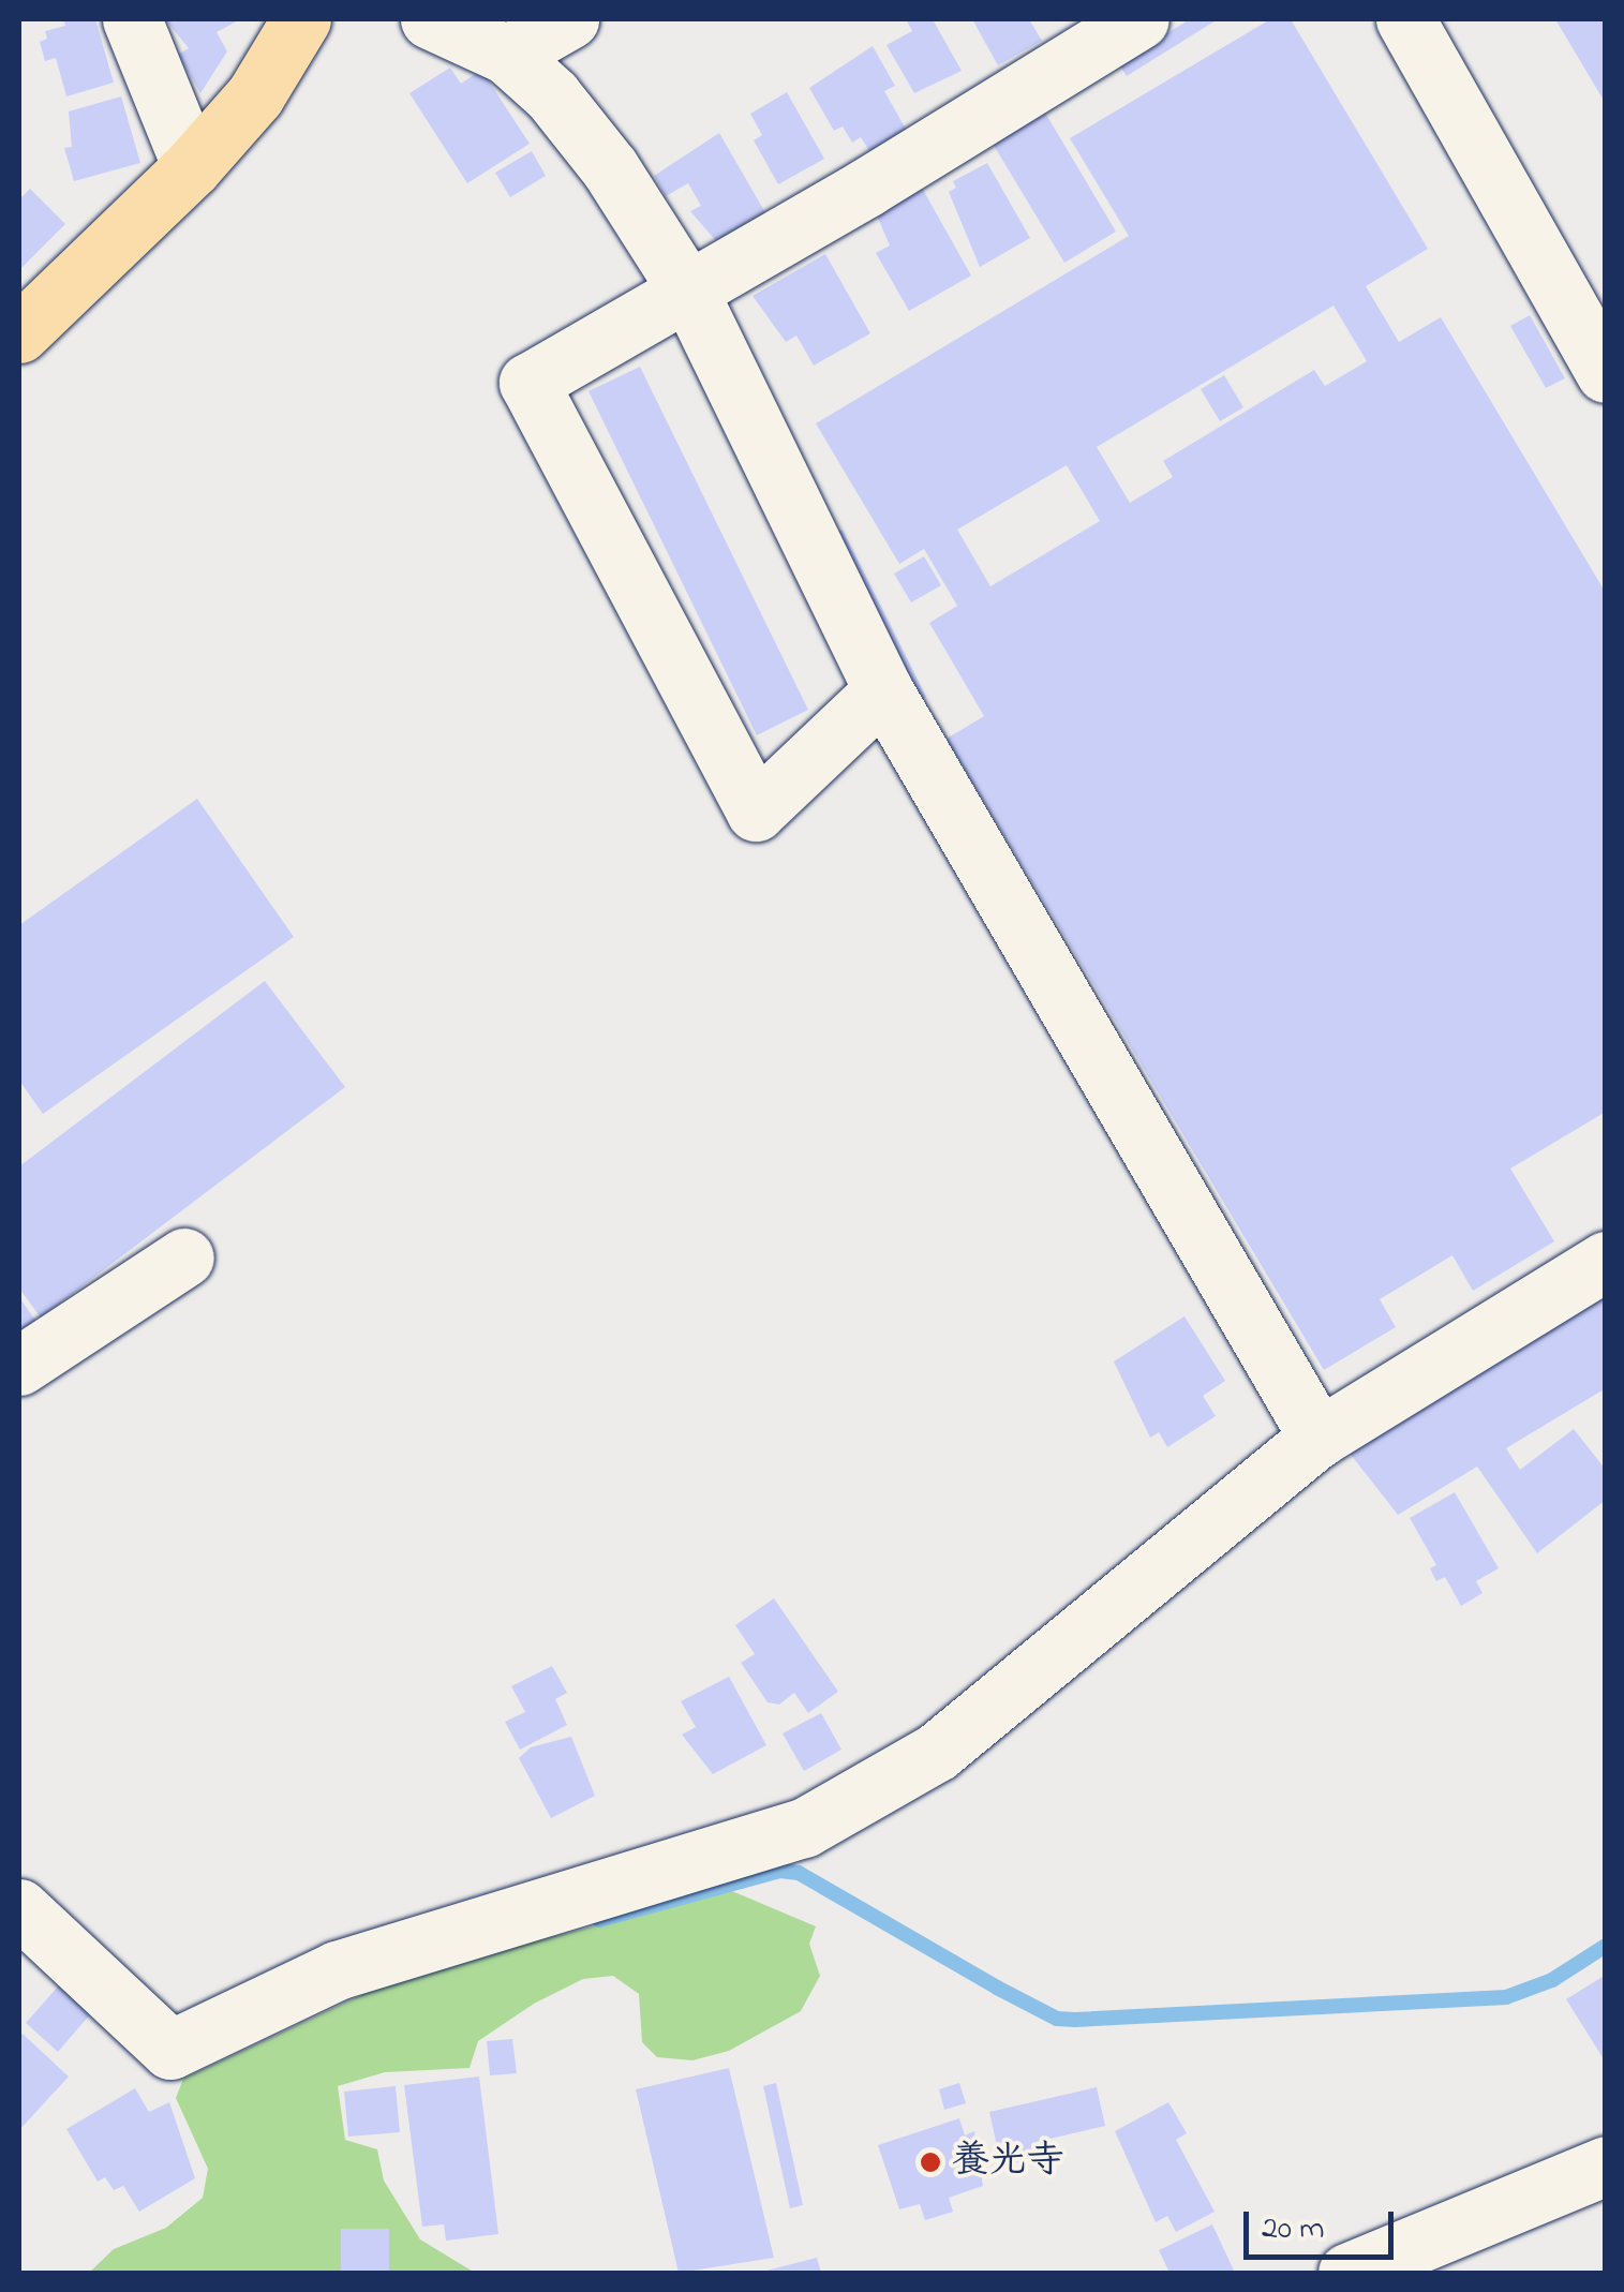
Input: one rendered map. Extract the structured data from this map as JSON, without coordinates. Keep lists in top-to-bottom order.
{
  "places": ["養光寺"],
  "scale_bar": "20 m"
}
